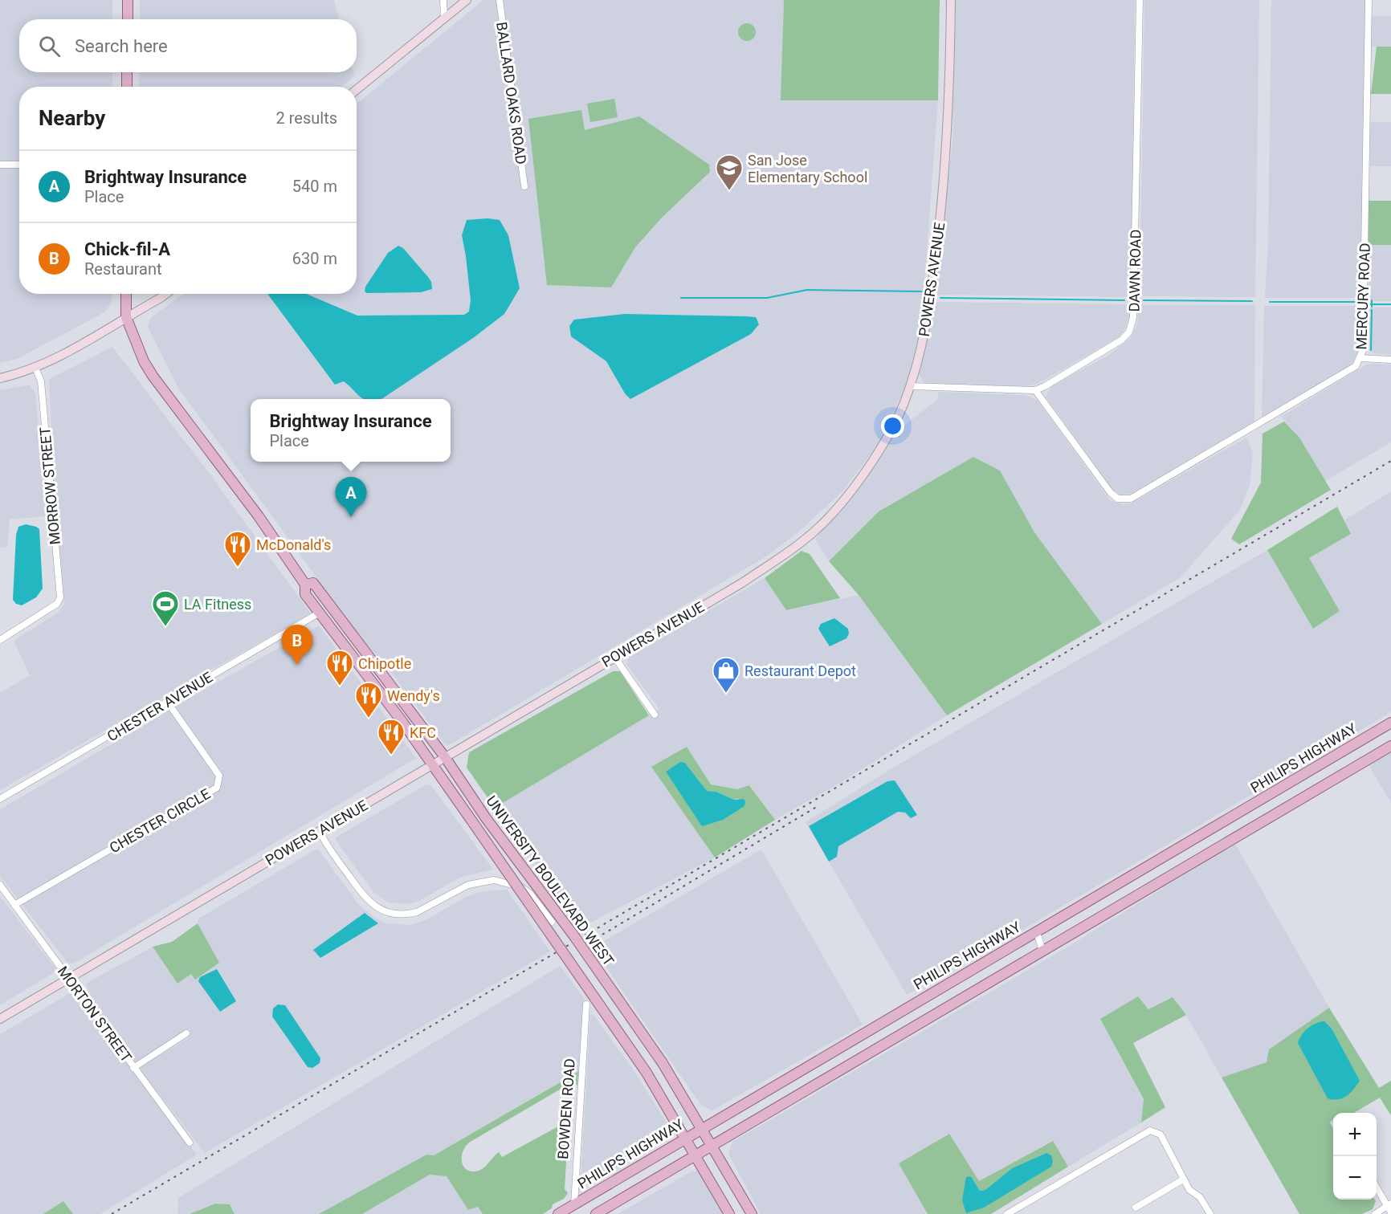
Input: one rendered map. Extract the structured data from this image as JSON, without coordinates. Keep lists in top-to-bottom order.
{
  "streets": {
    "main road": ["PHILIPS HIGHWAY", "UNIVERSITY BOULEVARD WEST"],
    "street": [
      "BALLARD OAKS ROAD",
      "DAWN ROAD",
      "POWERS AVENUE",
      "MERCURY ROAD",
      "MORROW STREET",
      "CHESTER AVENUE",
      "CHESTER CIRCLE",
      "MORTON STREET",
      "BOWDEN ROAD"
    ]
  },
  "crossings": [
    ["DAWN ROAD", "POWERS AVENUE"],
    ["DAWN ROAD", "MERCURY ROAD"],
    ["POWERS AVENUE", "UNIVERSITY BOULEVARD WEST"],
    ["POWERS AVENUE", "MORTON STREET"],
    ["CHESTER AVENUE", "CHESTER CIRCLE"],
    ["CHESTER AVENUE", "UNIVERSITY BOULEVARD WEST"],
    ["PHILIPS HIGHWAY", "UNIVERSITY BOULEVARD WEST"],
    ["PHILIPS HIGHWAY", "BOWDEN ROAD"],
    ["CHESTER CIRCLE", "MORTON STREET"]
  ],
  "places": {
    "school or university": ["San Jose Elementary School"],
    "restaurant": [
      "McDonald's",
      "Chipotle",
      "Wendy's",
      "KFC"
    ],
    "sports": ["LA Fitness"],
    "shop": ["Restaurant Depot"]
  },
  "page": {
    "search": "Search here",
    "heading": ["Nearby", "2 results"],
    "list": [
      {
        "mark": "A",
        "name": "Brightway Insurance",
        "note": "Place",
        "value": "540 m"
      },
      {
        "mark": "B",
        "name": "Chick-fil-A",
        "note": "Restaurant",
        "value": "630 m"
      }
    ],
    "popup": ["Brightway Insurance", "Place"],
    "pins": ["A", "B"],
    "map_buttons": ["+", "−"]
  }
}
